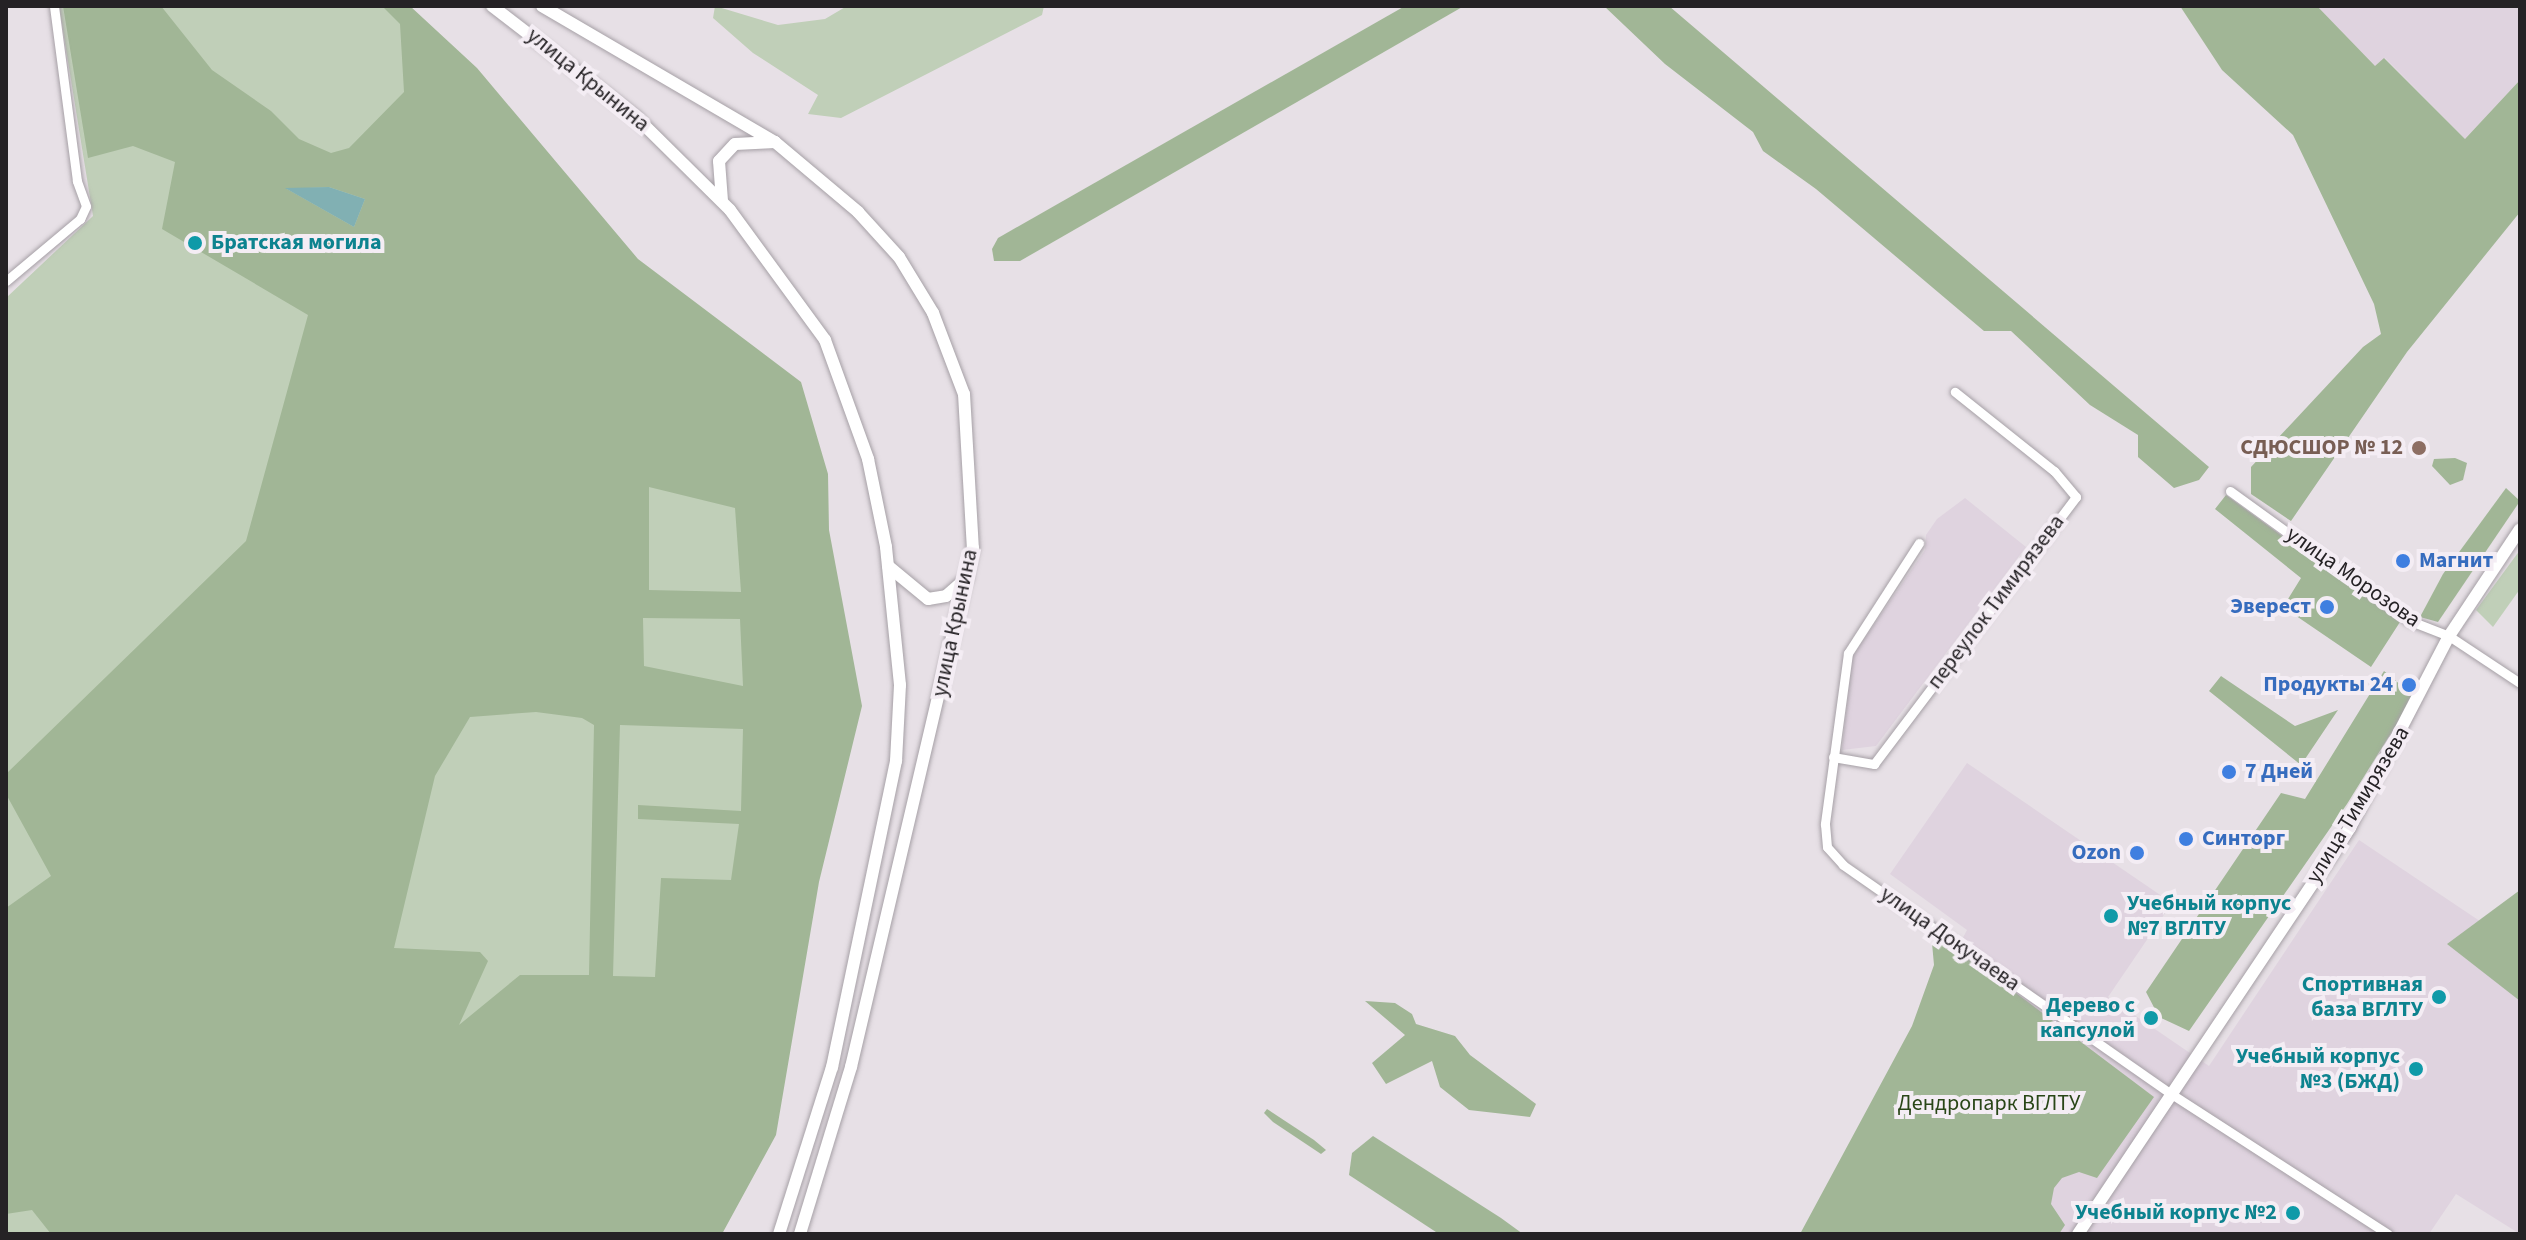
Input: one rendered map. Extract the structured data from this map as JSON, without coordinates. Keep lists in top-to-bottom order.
{
  "streets": {
    "main road": ["улица Крынина", "улица Тимирязева"],
    "street": ["улица Морозова", "переулок Тимирязева", "улица Докучаева"]
  },
  "crossings": [
    ["улица Морозова", "улица Тимирязева"],
    ["переулок Тимирязева", "улица Докучаева"],
    ["улица Тимирязева", "улица Докучаева"]
  ],
  "parks": ["Дендропарк ВГЛТУ"],
  "places": [
    "Братская могила",
    "СДЮСШОР № 12",
    "Магнит",
    "Эверест",
    "Продукты 24",
    "7 Дней",
    "Синторг",
    "Ozon",
    "Учебный корпус №7 ВГЛТУ",
    "Спортивная база ВГЛТУ",
    "Дерево с капсулой",
    "Учебный корпус №3 (БЖД)",
    "Учебный корпус №2"
  ]
}
